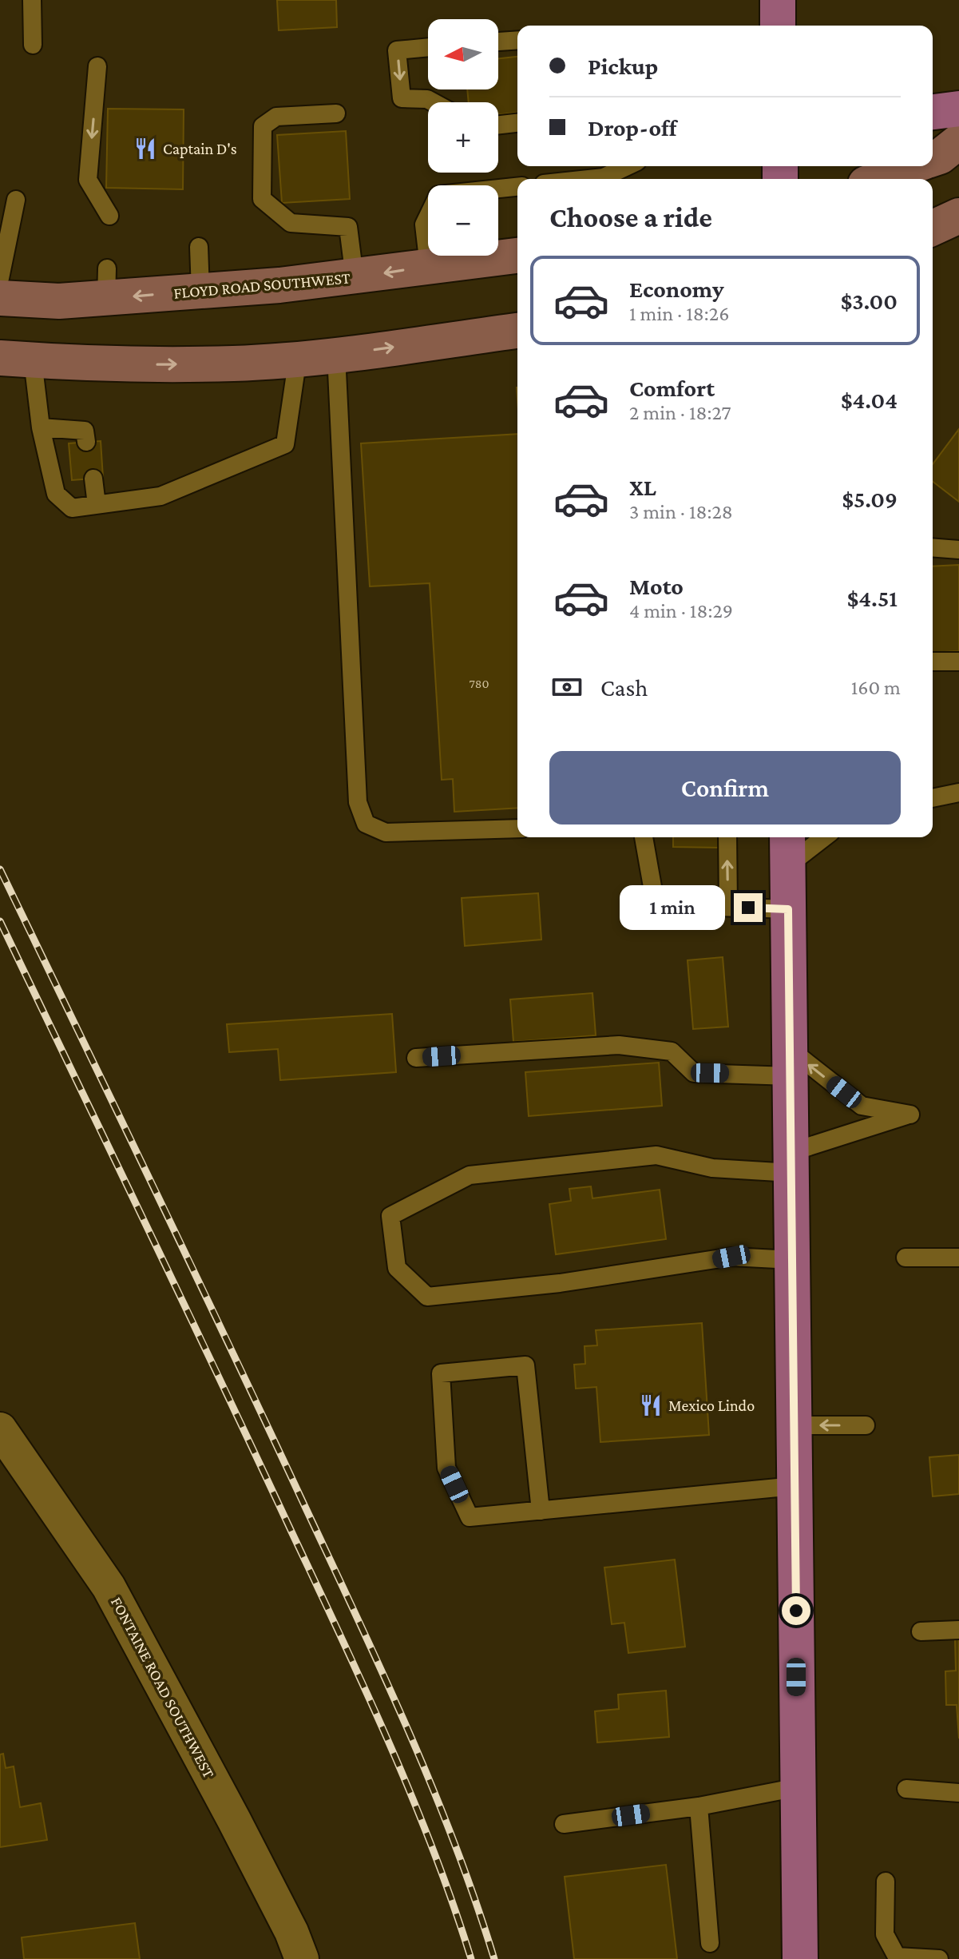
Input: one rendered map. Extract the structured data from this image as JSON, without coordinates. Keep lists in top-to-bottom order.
{
  "streets": {
    "main road": ["FLOYD ROAD SOUTHWEST"],
    "street": ["FONTAINE ROAD SOUTHWEST"]
  },
  "places": {
    "restaurant": ["Captain D's", "Mexico Lindo"]
  },
  "house_numbers": ["780"],
  "north": "left",
  "page": {
    "map_buttons": ["+", "−"],
    "banner": ["Pickup", "Drop-off"],
    "heading": "Choose a ride",
    "list": [
      {
        "name": "Economy",
        "note": "1 min · 18:26",
        "value": "$3.00"
      },
      {
        "name": "Comfort",
        "note": "2 min · 18:27",
        "value": "$4.04"
      },
      {
        "name": "XL",
        "note": "3 min · 18:28",
        "value": "$5.09"
      },
      {
        "name": "Moto",
        "note": "4 min · 18:29",
        "value": "$4.51"
      }
    ],
    "pay": ["Cash", "160 m"],
    "buttons": "Confirm",
    "bubble": "1 min"
  }
}
